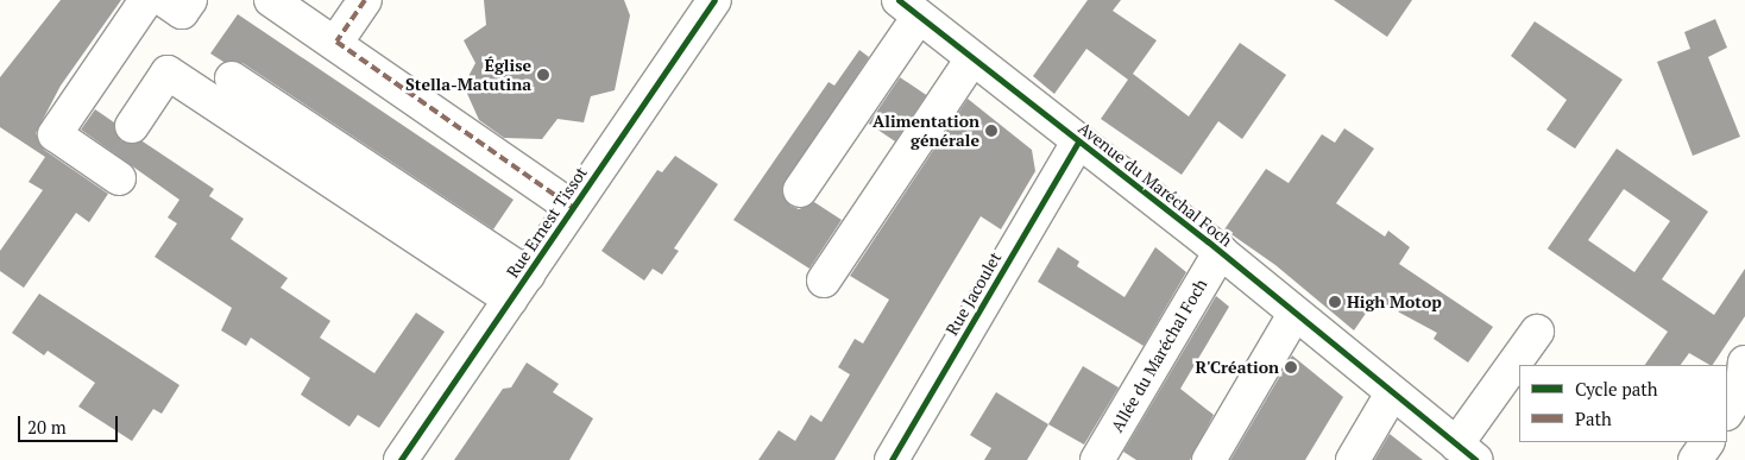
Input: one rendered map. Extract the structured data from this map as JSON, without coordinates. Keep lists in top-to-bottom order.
{
  "streets": {
    "street": [
      "Avenue du Maréchal Foch",
      "Rue Ernest Tissot",
      "Rue Jacoulet",
      "Allée du Maréchal Foch"
    ]
  },
  "crossings": [
    ["Avenue du Maréchal Foch", "Rue Jacoulet"],
    ["Avenue du Maréchal Foch", "Allée du Maréchal Foch"]
  ],
  "places": [
    "Église Stella-Matutina",
    "Alimentation générale",
    "High Motop",
    "R'Création"
  ],
  "legend": ["Cycle path", "Path"],
  "scale_bar": "20 m"
}
